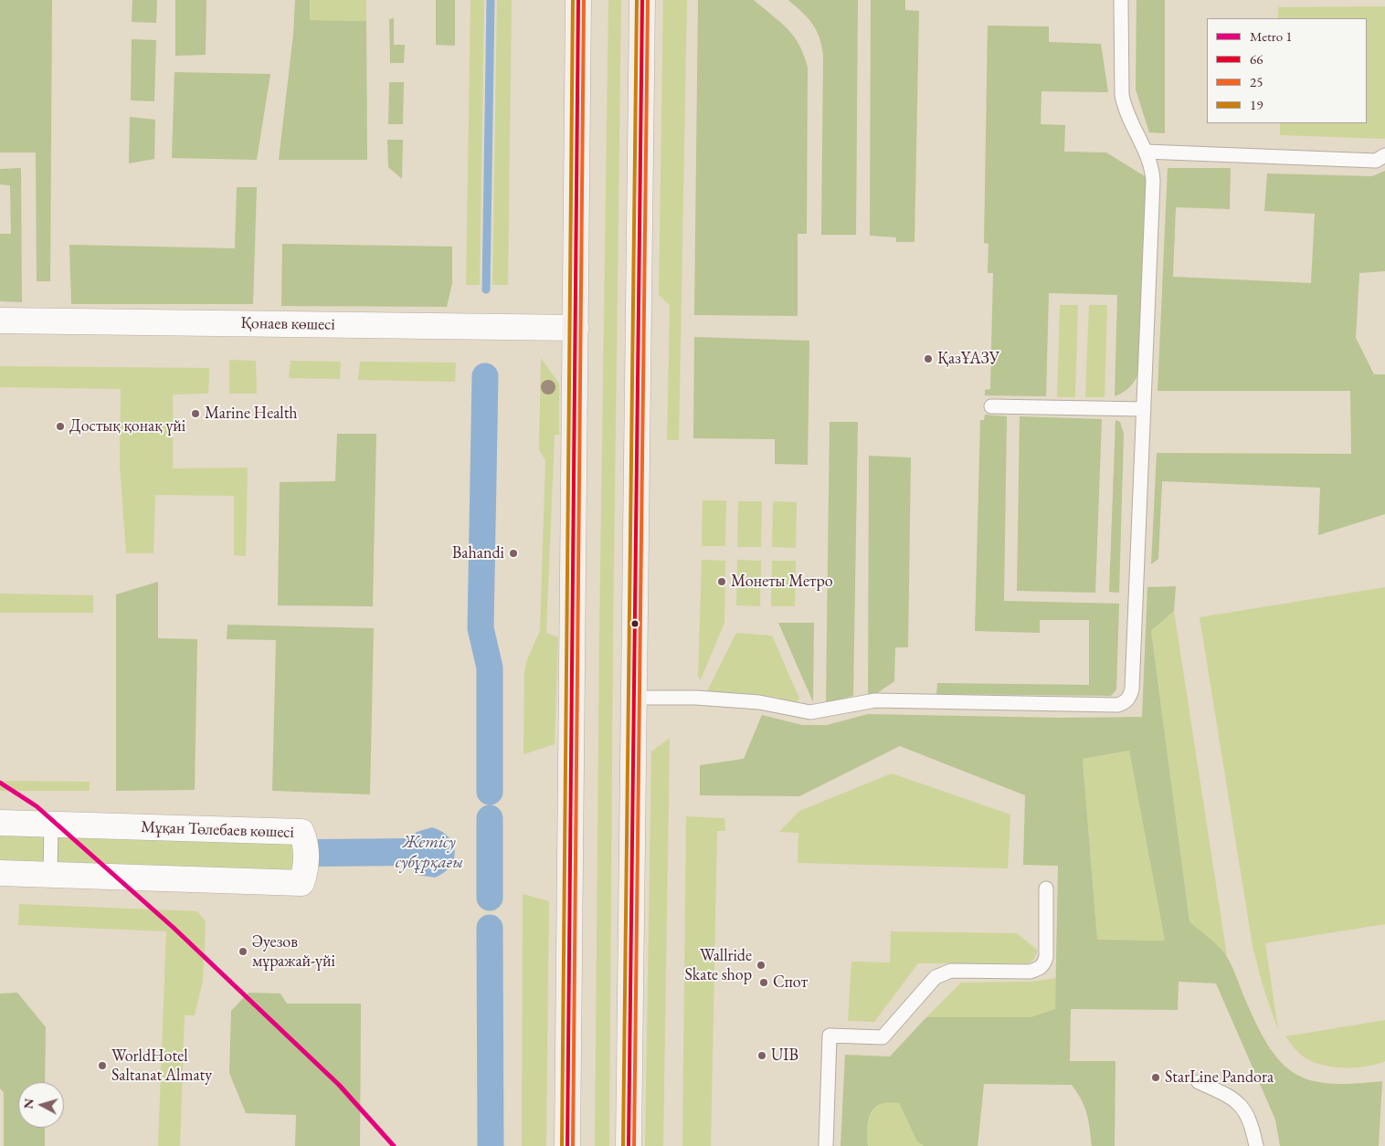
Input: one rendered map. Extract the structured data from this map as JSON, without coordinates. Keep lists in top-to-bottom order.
{
  "streets": {
    "street": ["Қонаев көшесі", "Мұқан Төлебаев көшесі"]
  },
  "water": ["Жетісу субұрқағы"],
  "places": [
    "ҚазҰАЗУ",
    "Marine Health",
    "Достық қонақ үйі",
    "Bahandi",
    "Монеты Метро",
    "Әуезов мұражай-үйі",
    "Wallride Skate shop",
    "Спот",
    "UIB",
    "WorldHotel Saltanat Almaty",
    "StarLine Pandora"
  ],
  "lines": [
    "transit line 66",
    "transit line 25",
    "transit line 19",
    "metro line 1"
  ],
  "legend": [
    "Metro 1",
    "66",
    "25",
    "19"
  ],
  "north": "left"
}
